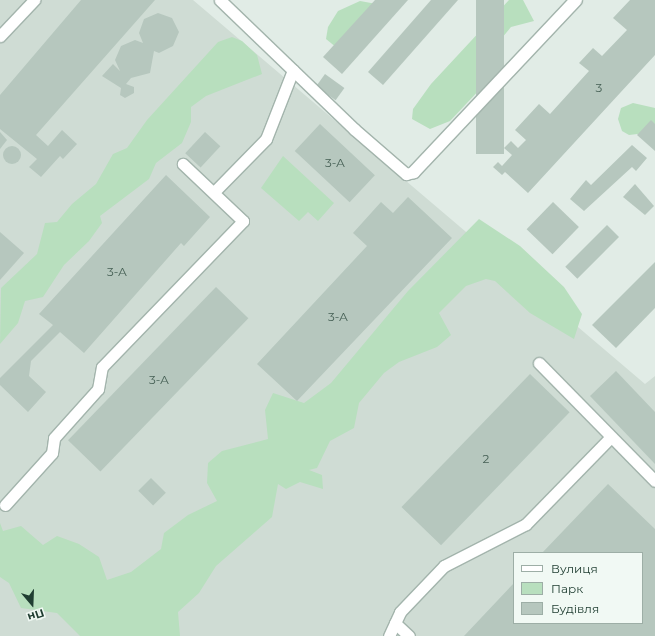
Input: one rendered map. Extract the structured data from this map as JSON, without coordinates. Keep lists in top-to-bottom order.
{
  "house_numbers": [
    "3",
    "3-А",
    "3-А",
    "3-А",
    "3-А",
    "2"
  ],
  "legend": ["Вулиця", "Парк", "Будівля"],
  "north": "bottom"
}
